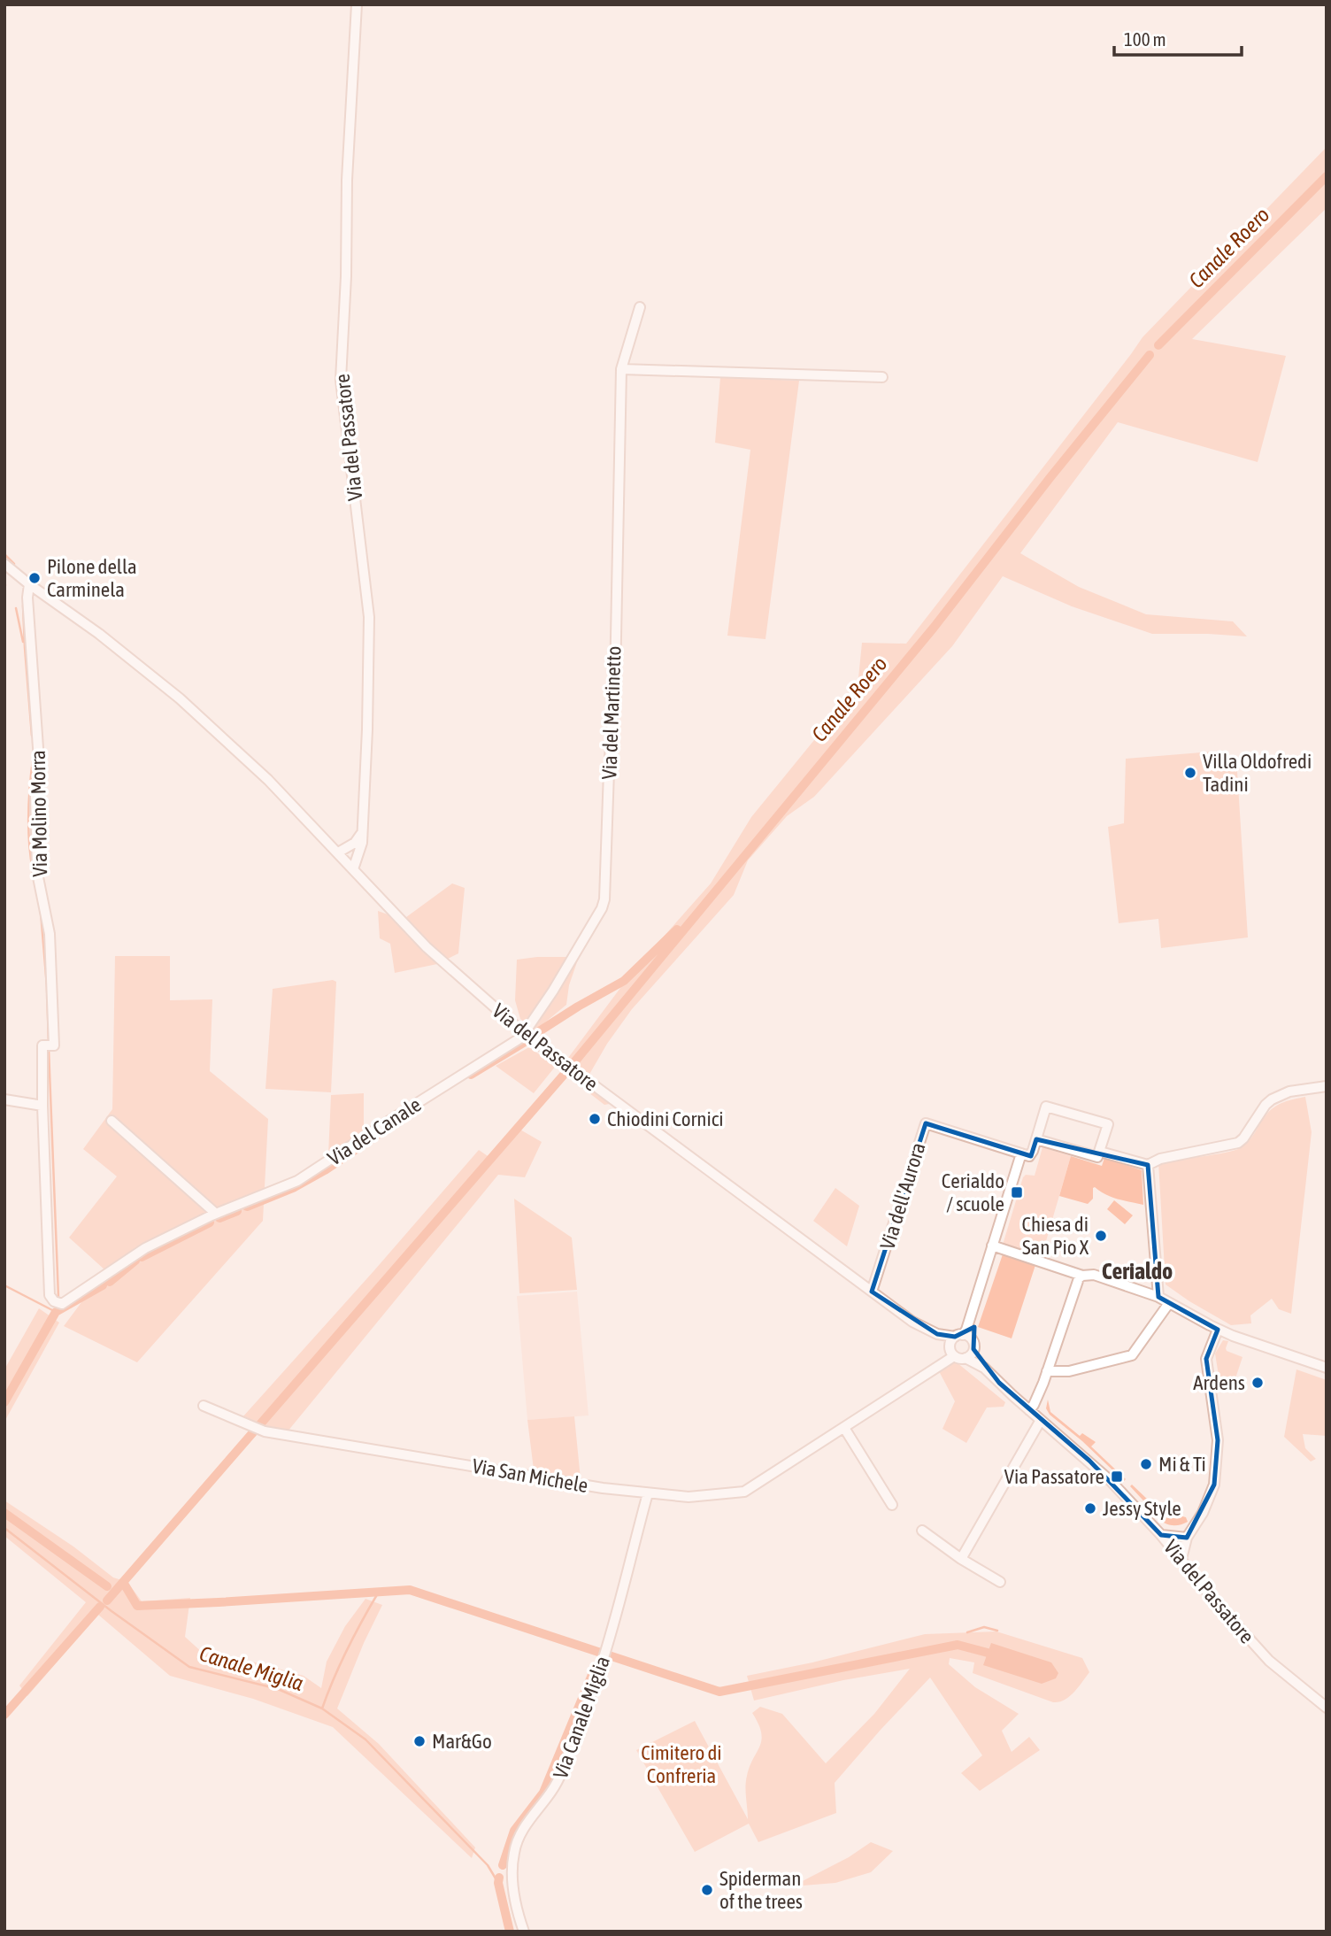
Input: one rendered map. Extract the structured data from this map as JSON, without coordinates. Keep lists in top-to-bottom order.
{
  "streets": {
    "street": [
      "Via del Passatore",
      "Via del Martinetto",
      "Via Molino Morra",
      "Via del Canale",
      "Via dell'Aurora",
      "Via San Michele",
      "Via Canale Miglia"
    ]
  },
  "crossings": [
    ["Via del Passatore", "Via del Martinetto"],
    ["Via del Passatore", "Via Molino Morra"],
    ["Via del Passatore", "Via del Canale"],
    ["Via del Passatore", "Via dell'Aurora"],
    ["Via del Passatore", "Via San Michele"],
    ["Via del Martinetto", "Via del Canale"],
    ["Via Molino Morra", "Via del Canale"],
    ["Via San Michele", "Via Canale Miglia"]
  ],
  "districts": ["Cerialdo"],
  "water": ["Canale Roero", "Canale Miglia"],
  "parks": ["Cimitero di Confreria"],
  "places": {
    "other": [
      "Pilone della Carminela",
      "Villa Oldofredi Tadini",
      "Chiodini Cornici",
      "Chiesa di San Pio X",
      "Ardens",
      "Mi & Ti",
      "Jessy Style",
      "Mar&Go",
      "Spiderman of the trees"
    ],
    "transit": ["Cerialdo / scuole", "Via Passatore"]
  },
  "scale_bar": "100 m"
}
